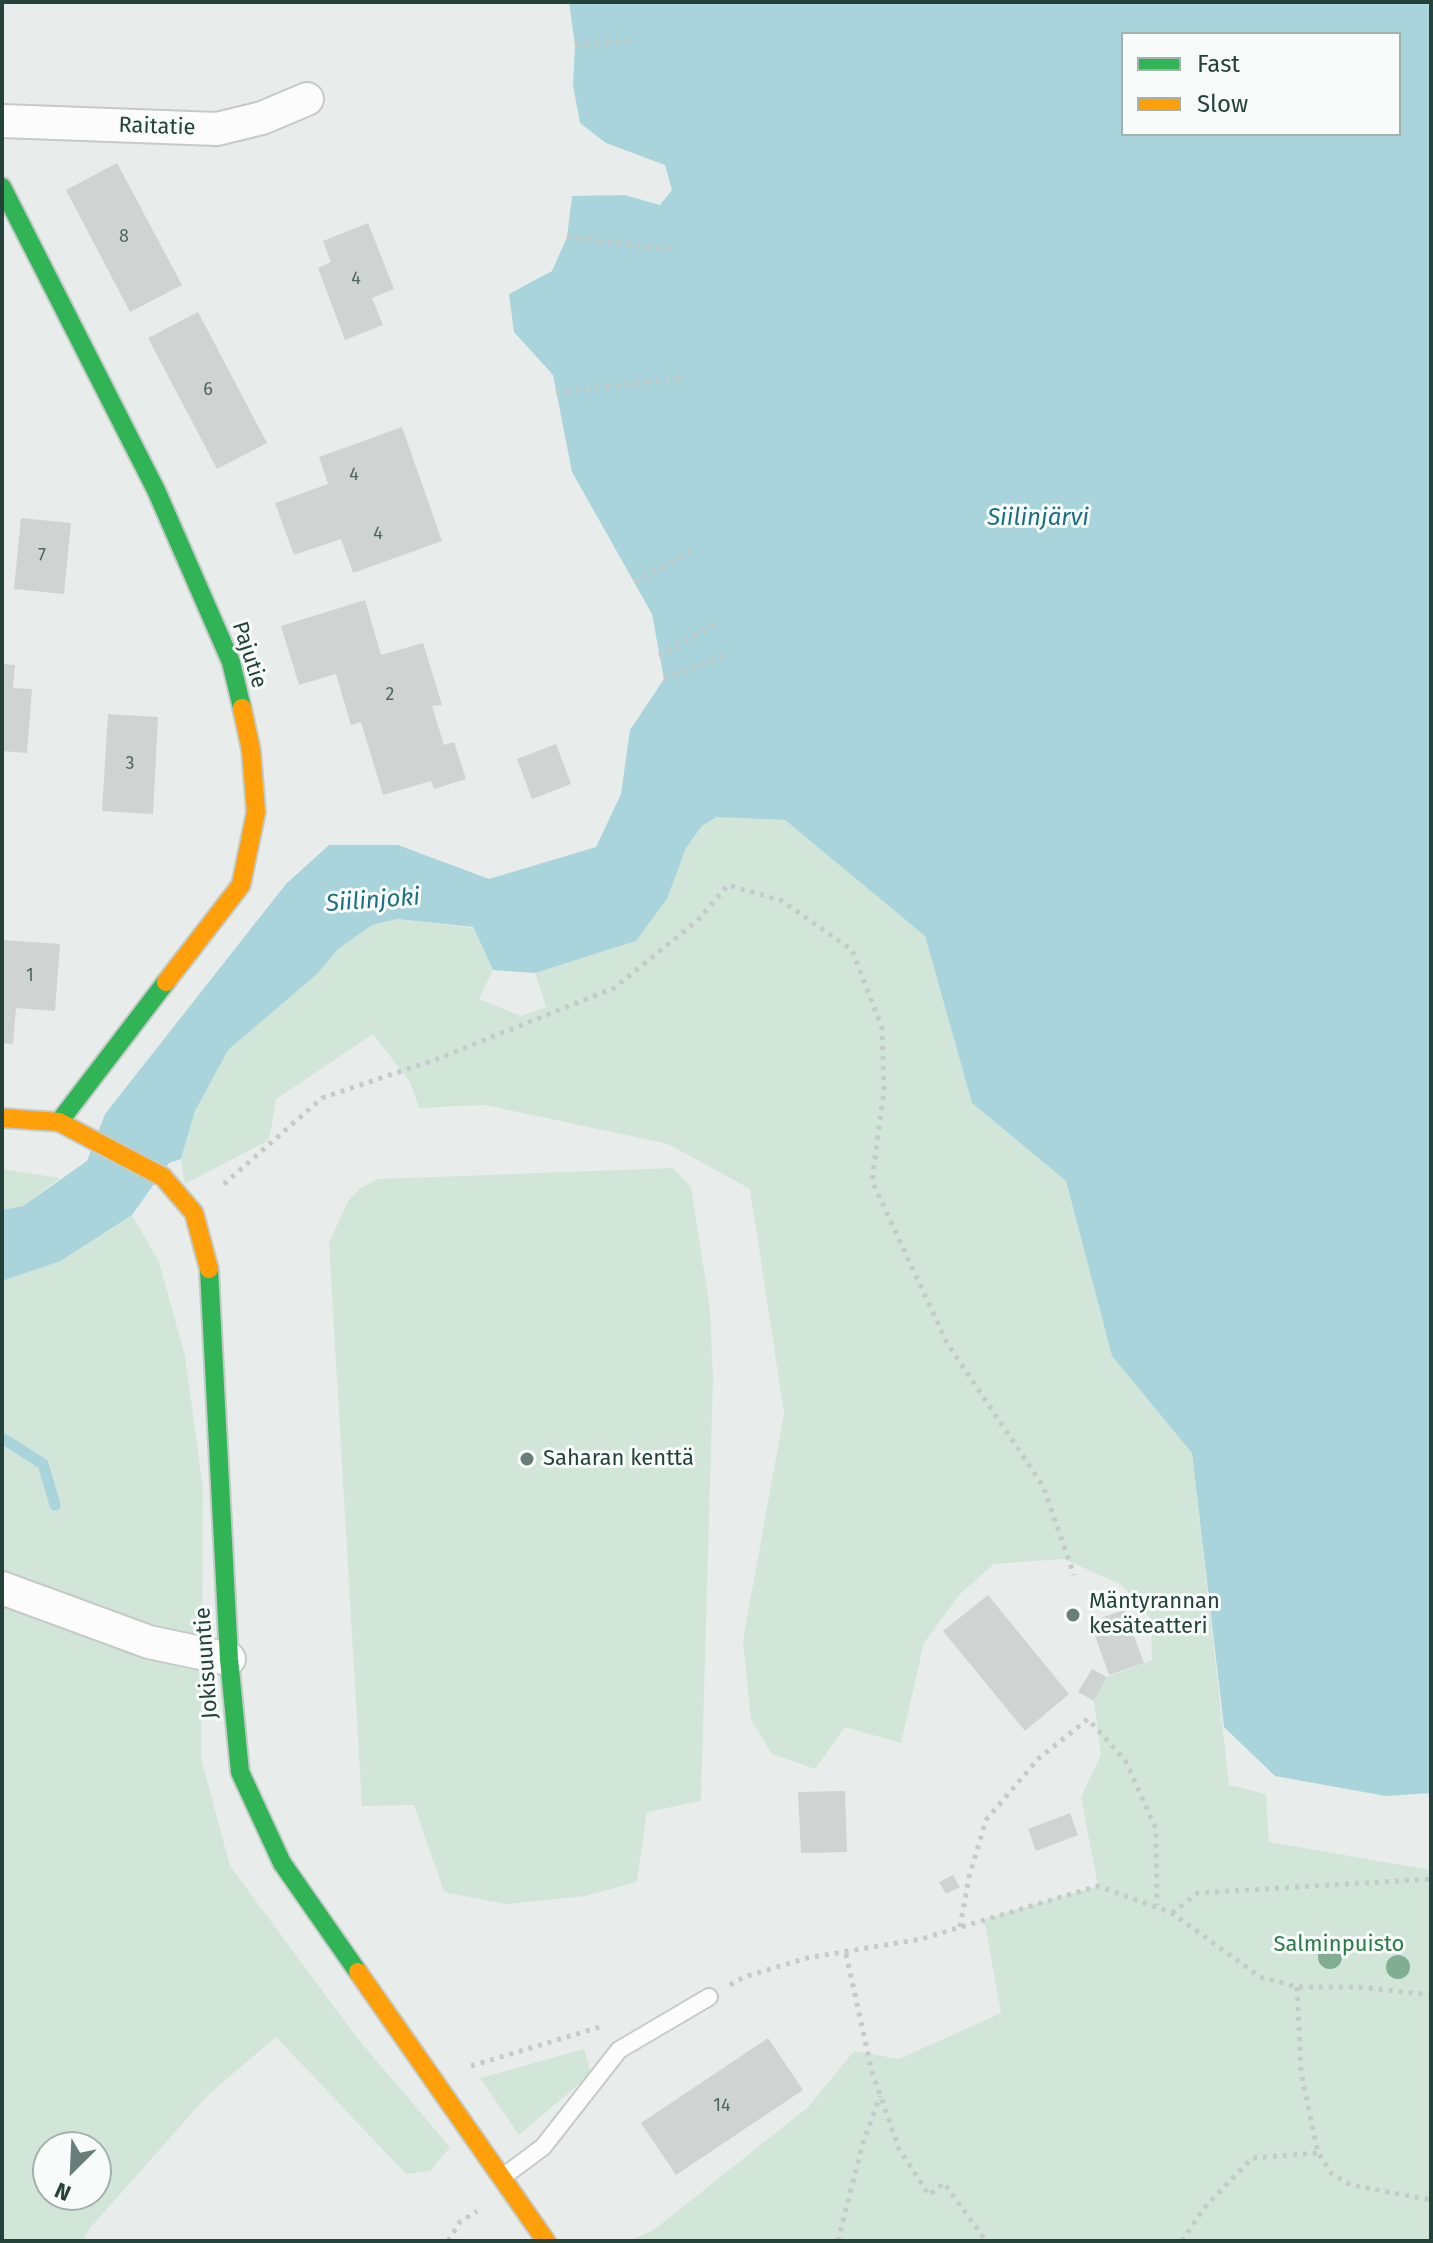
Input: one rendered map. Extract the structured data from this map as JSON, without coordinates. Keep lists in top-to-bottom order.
{
  "streets": {
    "street": ["Raitatie", "Pajutie", "Jokisuuntie"]
  },
  "crossings": [
    ["Pajutie", "Jokisuuntie"]
  ],
  "water": ["Siilinjärvi", "Siilinjoki"],
  "parks": ["Salminpuisto"],
  "places": ["Saharan kenttä", "Mäntyrannan kesäteatteri"],
  "house_numbers": [
    "8",
    "4",
    "6",
    "4",
    "4",
    "7",
    "2",
    "3",
    "1",
    "14"
  ],
  "legend": ["Fast", "Slow"],
  "north": "bottom left"
}
